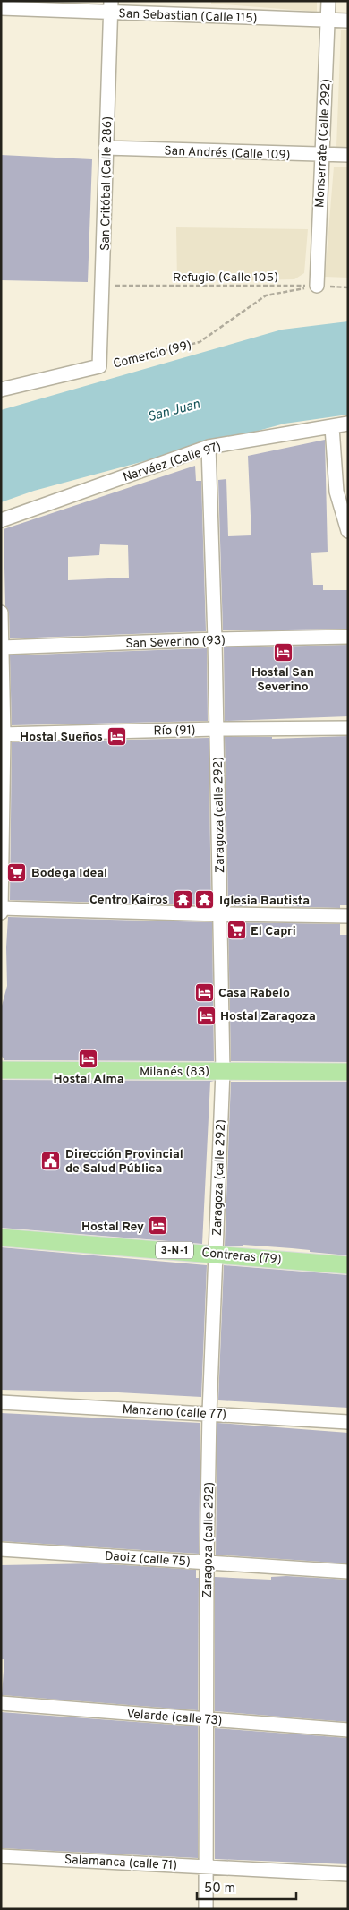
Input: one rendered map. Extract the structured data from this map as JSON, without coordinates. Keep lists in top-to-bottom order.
{
  "streets": {
    "main road": ["Milanés (83)", "3-N-1", "Contreras (79)"],
    "street": [
      "San Sebastian (Calle 115)",
      "Monserrate (Calle 292)",
      "San Andrés (Calle 109)",
      "San Critóbal (Calle 286)",
      "Comercio (99)",
      "Narváez (Calle 97)",
      "San Severino (93)",
      "Río (91)",
      "Zaragoza (calle 292)",
      "Manzano (calle 77)",
      "Daoiz (calle 75)",
      "Velarde (calle 73)",
      "Salamanca (calle 71)"
    ],
    "path": ["Refugio (Calle 105)"]
  },
  "crossings": [
    ["San Sebastian (Calle 115)", "Monserrate (Calle 292)"],
    ["San Sebastian (Calle 115)", "San Critóbal (Calle 286)"],
    ["Monserrate (Calle 292)", "San Andrés (Calle 109)"],
    ["Monserrate (Calle 292)", "Refugio (Calle 105)"],
    ["Monserrate (Calle 292)", "Comercio (99)"],
    ["San Andrés (Calle 109)", "San Critóbal (Calle 286)"],
    ["San Critóbal (Calle 286)", "Refugio (Calle 105)"],
    ["San Critóbal (Calle 286)", "Comercio (99)"],
    ["Refugio (Calle 105)", "Comercio (99)"],
    ["Narváez (Calle 97)", "Zaragoza (calle 292)"],
    ["San Severino (93)", "Zaragoza (calle 292)"],
    ["Río (91)", "Zaragoza (calle 292)"],
    ["Zaragoza (calle 292)", "Milanés (83)"],
    ["Zaragoza (calle 292)", "Contreras (79)"],
    ["Zaragoza (calle 292)", "Manzano (calle 77)"],
    ["Zaragoza (calle 292)", "Daoiz (calle 75)"],
    ["Zaragoza (calle 292)", "Velarde (calle 73)"],
    ["Zaragoza (calle 292)", "Salamanca (calle 71)"]
  ],
  "water": ["San Juan"],
  "places": {
    "hotel": [
      "Hostal San Severino",
      "Hostal Sueños",
      "Casa Rabelo",
      "Hostal Zaragoza",
      "Hostal Alma",
      "Hostal Rey"
    ],
    "supermarket": ["Bodega Ideal", "El Capri"],
    "temple": ["Centro Kairos", "Iglesia Bautista"],
    "public building": ["Dirección Provincial de Salud Pública"]
  },
  "scale_bar": "50 m"
}
